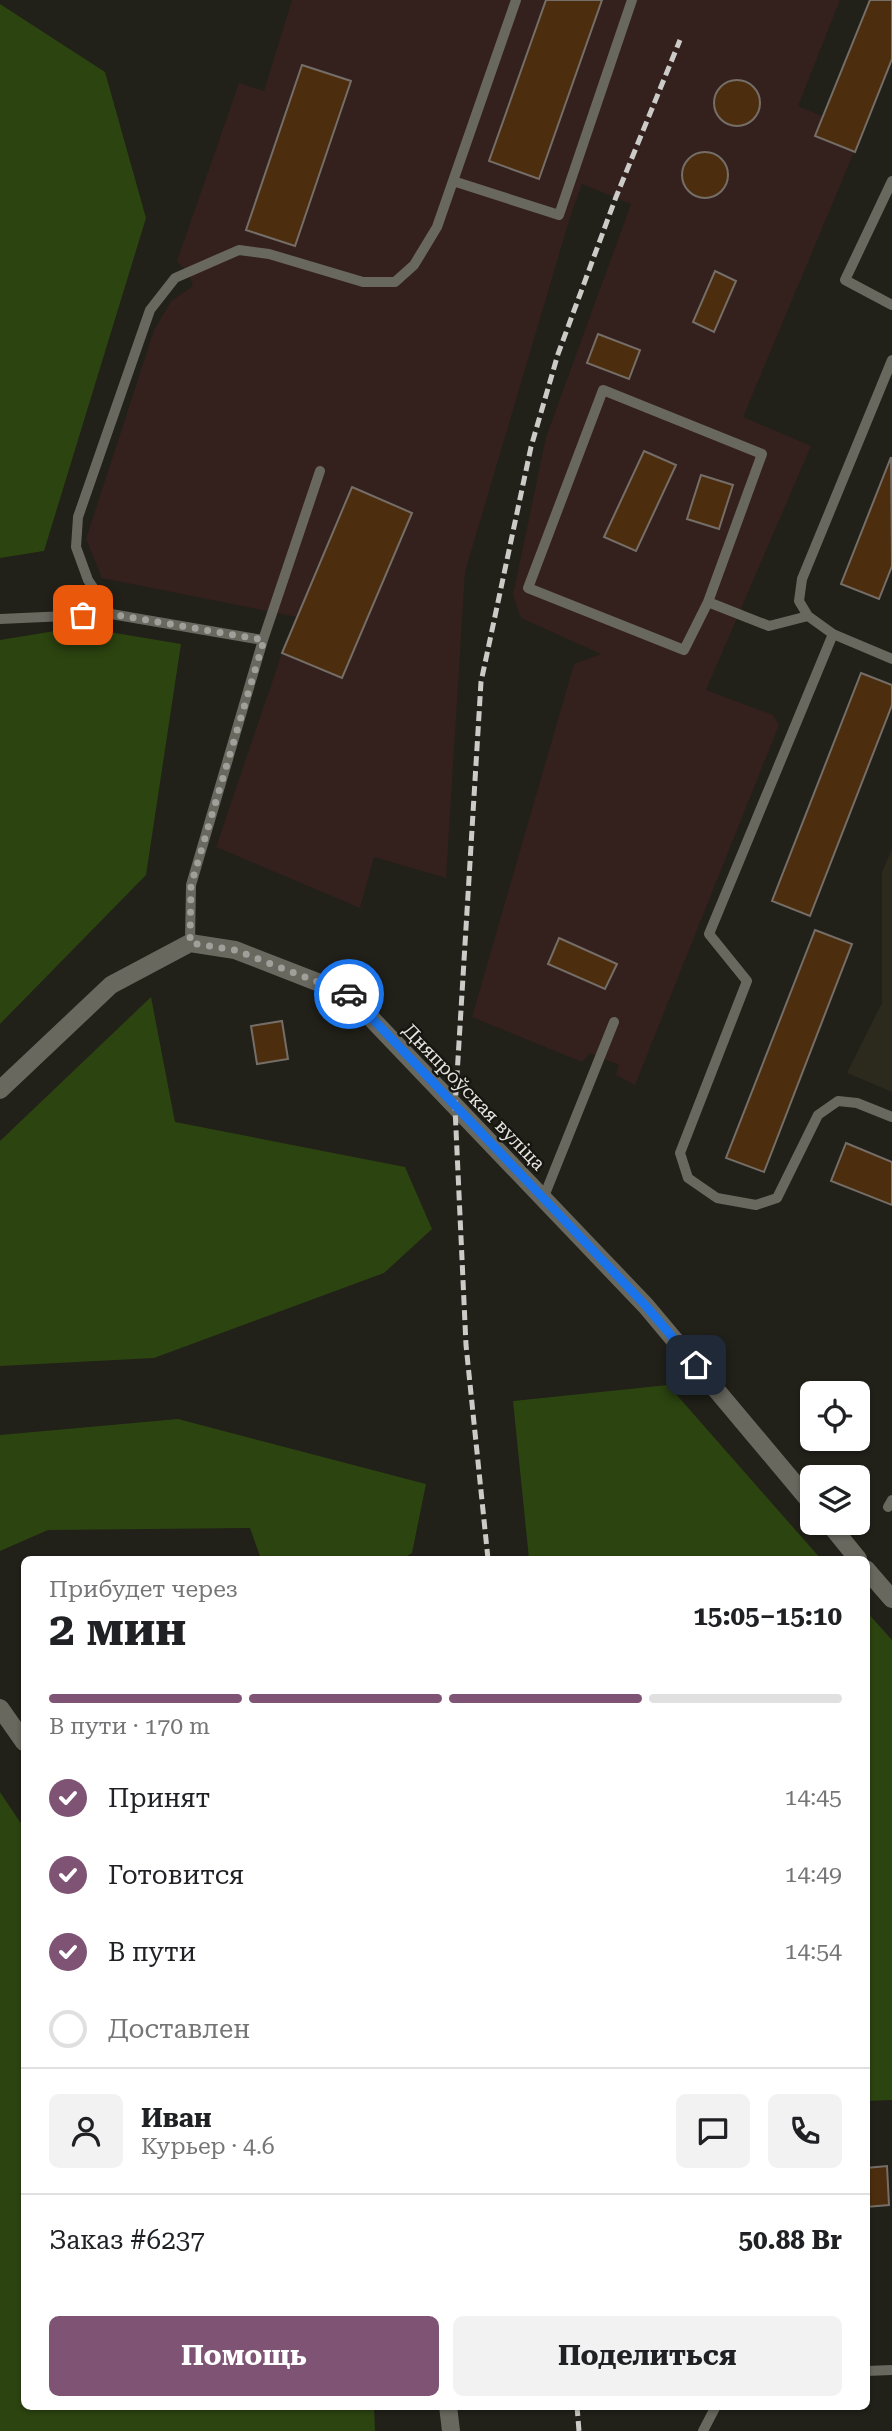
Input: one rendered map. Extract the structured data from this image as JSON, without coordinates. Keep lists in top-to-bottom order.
{
  "streets": {
    "street": ["Дняпроўская вуліца"]
  },
  "page": {
    "heading": ["2 мин", "Прибудет через", "15:05–15:10"],
    "panel": [
      "Иван",
      "Курьер · 4.6",
      "Заказ #6237",
      "50.88 Br"
    ],
    "bar": "В пути · 170 m",
    "list": [
      ["Принят", "14:45"],
      ["Готовится", "14:49"],
      ["В пути", "14:54"],
      "Доставлен"
    ],
    "buttons": ["Помощь", "Поделиться"]
  }
}
